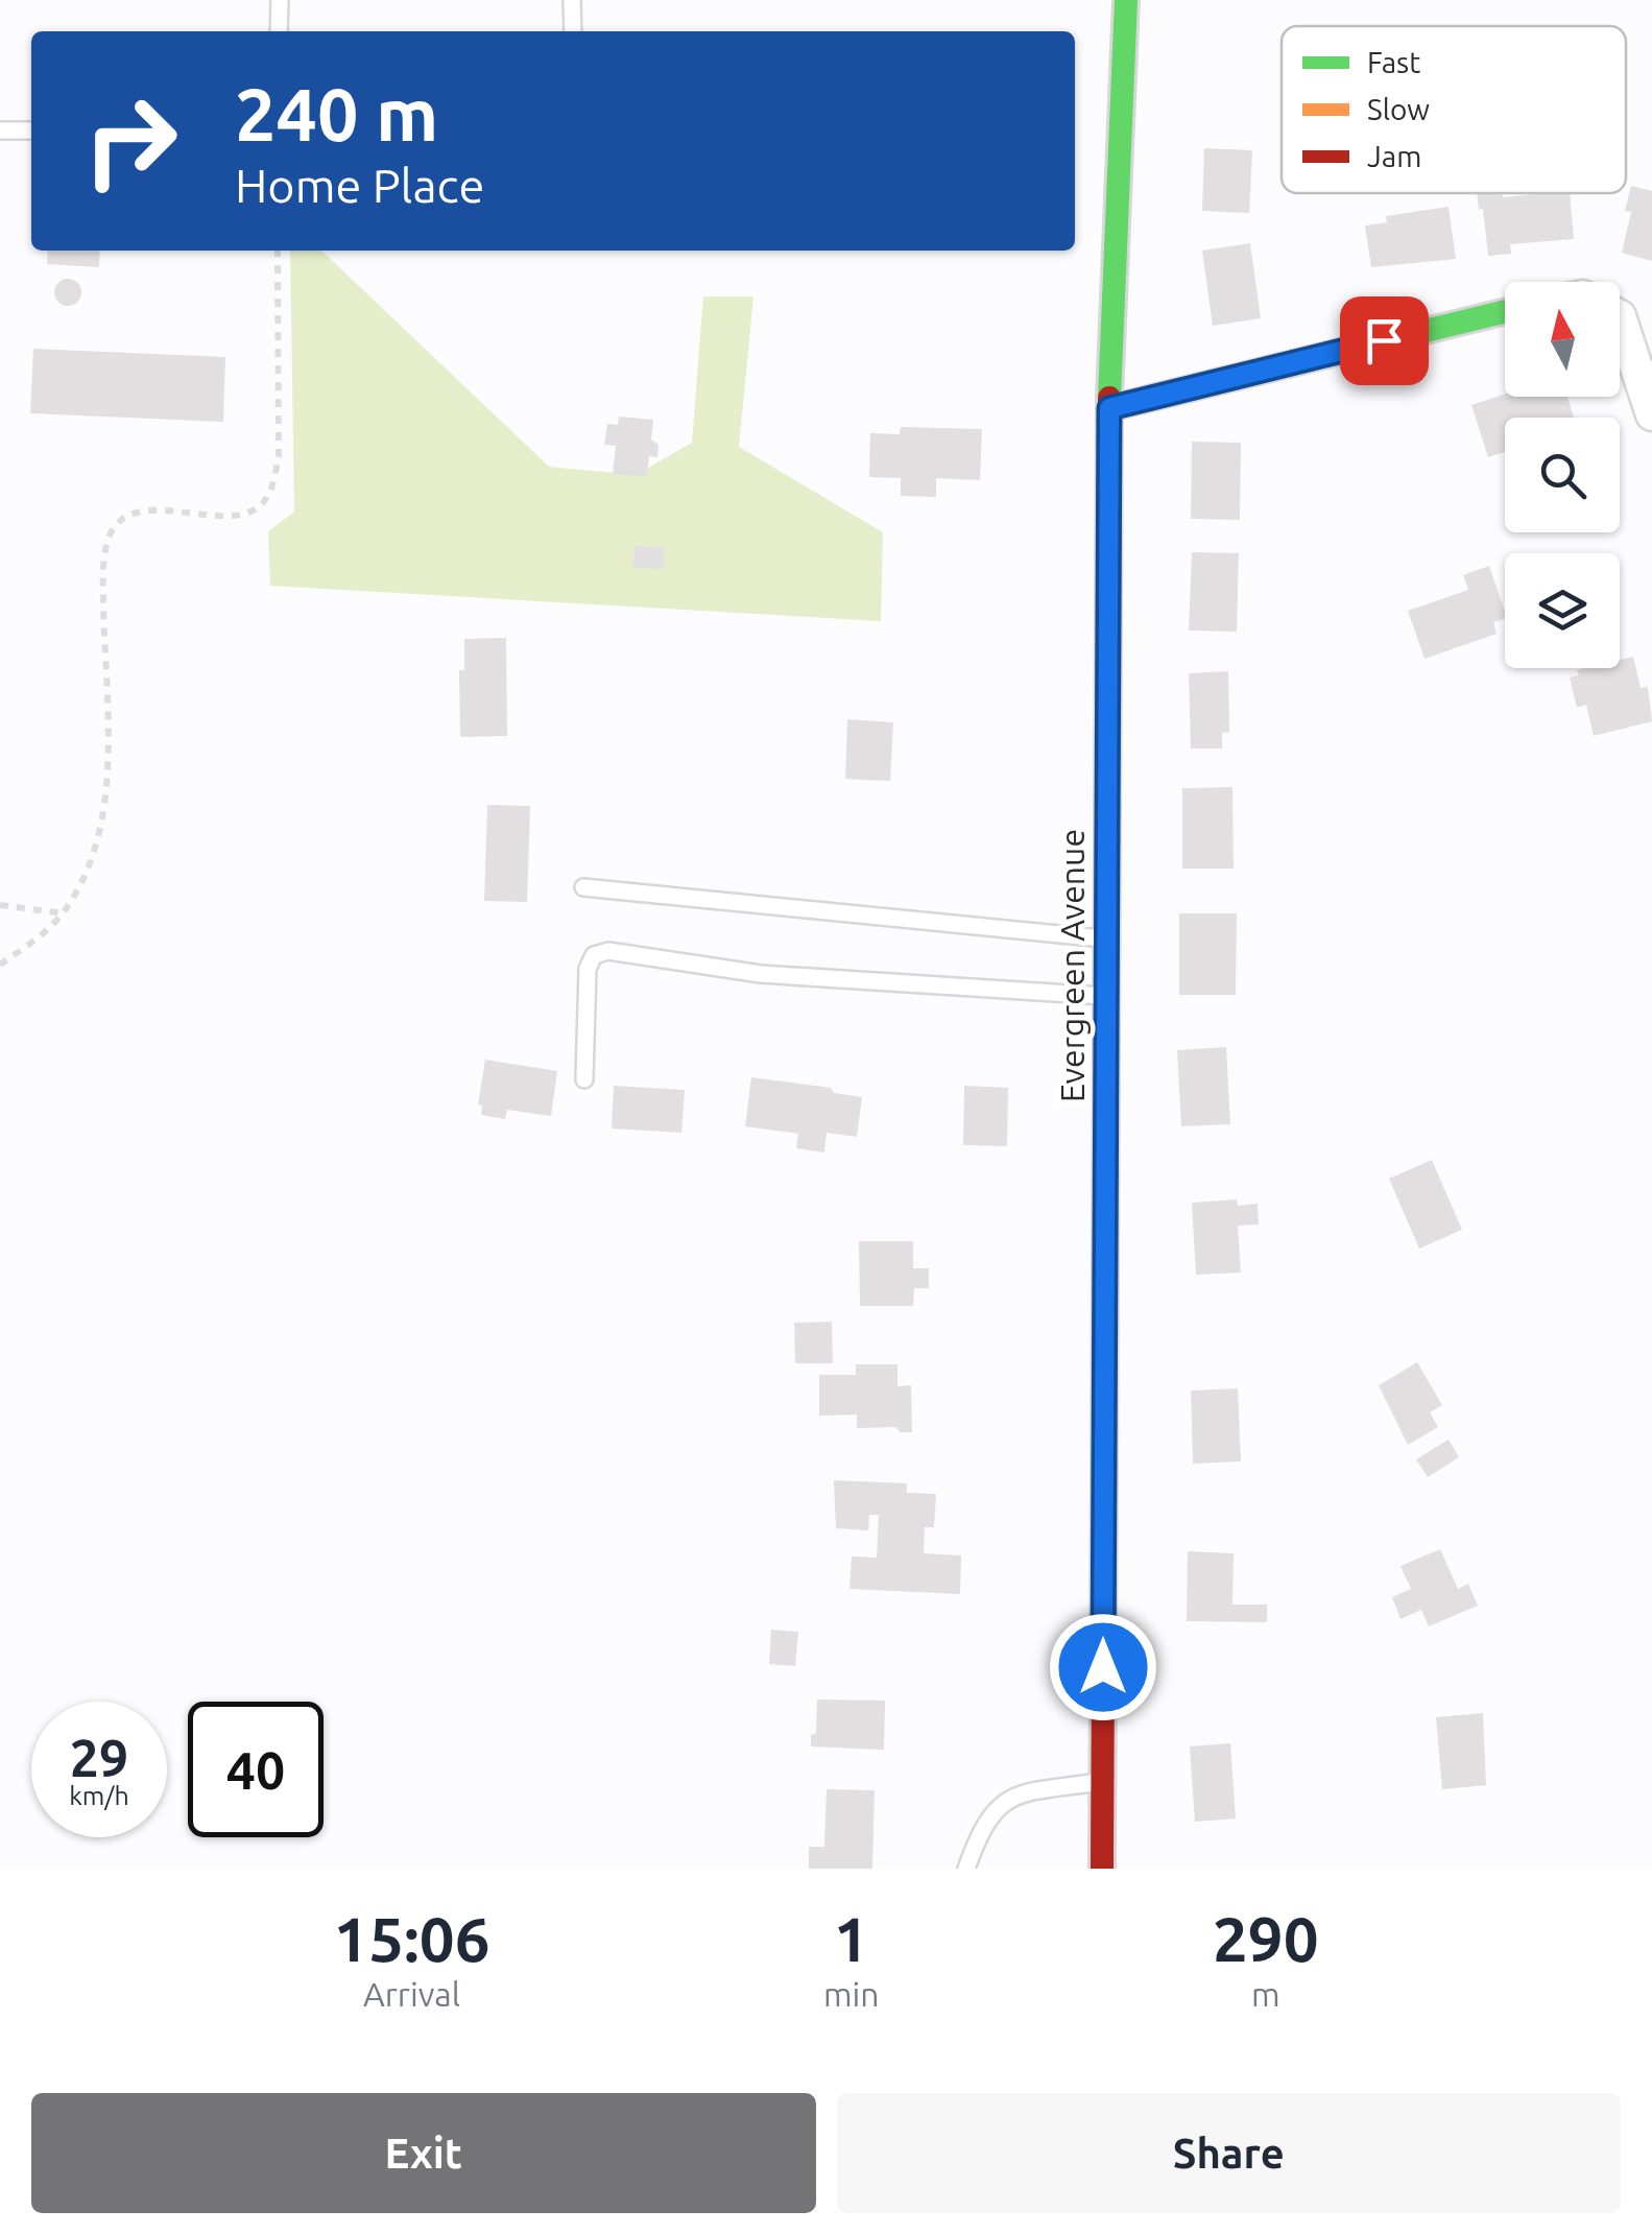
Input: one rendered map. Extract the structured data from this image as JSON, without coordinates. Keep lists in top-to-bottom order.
{
  "streets": {
    "street": ["Evergreen Avenue"]
  },
  "legend": ["Fast", "Slow", "Jam"],
  "north": "top",
  "page": {
    "turn": ["240 m", "Home Place"],
    "speed": "29 km/h",
    "limit": "40",
    "eta": [
      "15:06",
      "Arrival",
      "1",
      "min",
      "290",
      "m"
    ],
    "buttons": ["Exit", "Share"]
  }
}
